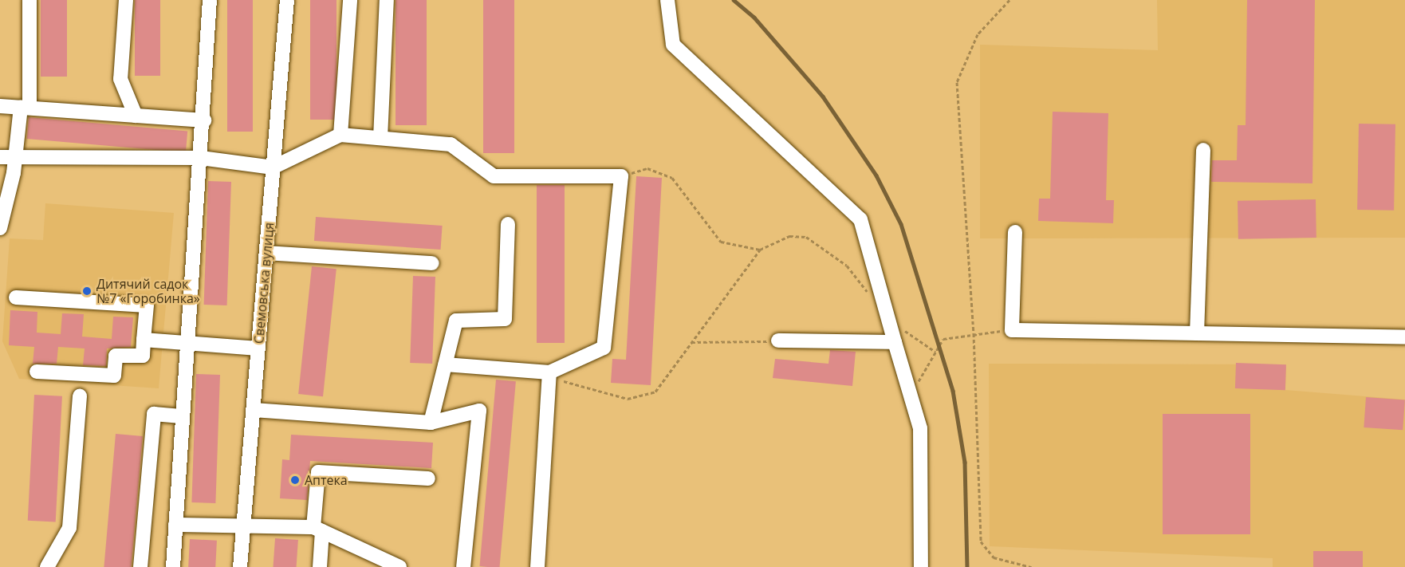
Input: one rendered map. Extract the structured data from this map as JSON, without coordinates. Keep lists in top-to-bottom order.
{
  "streets": {
    "street": ["Свемовська вулиця"]
  },
  "places": ["Дитячий садок №7 «Горобинка»", "Аптека"]
}
